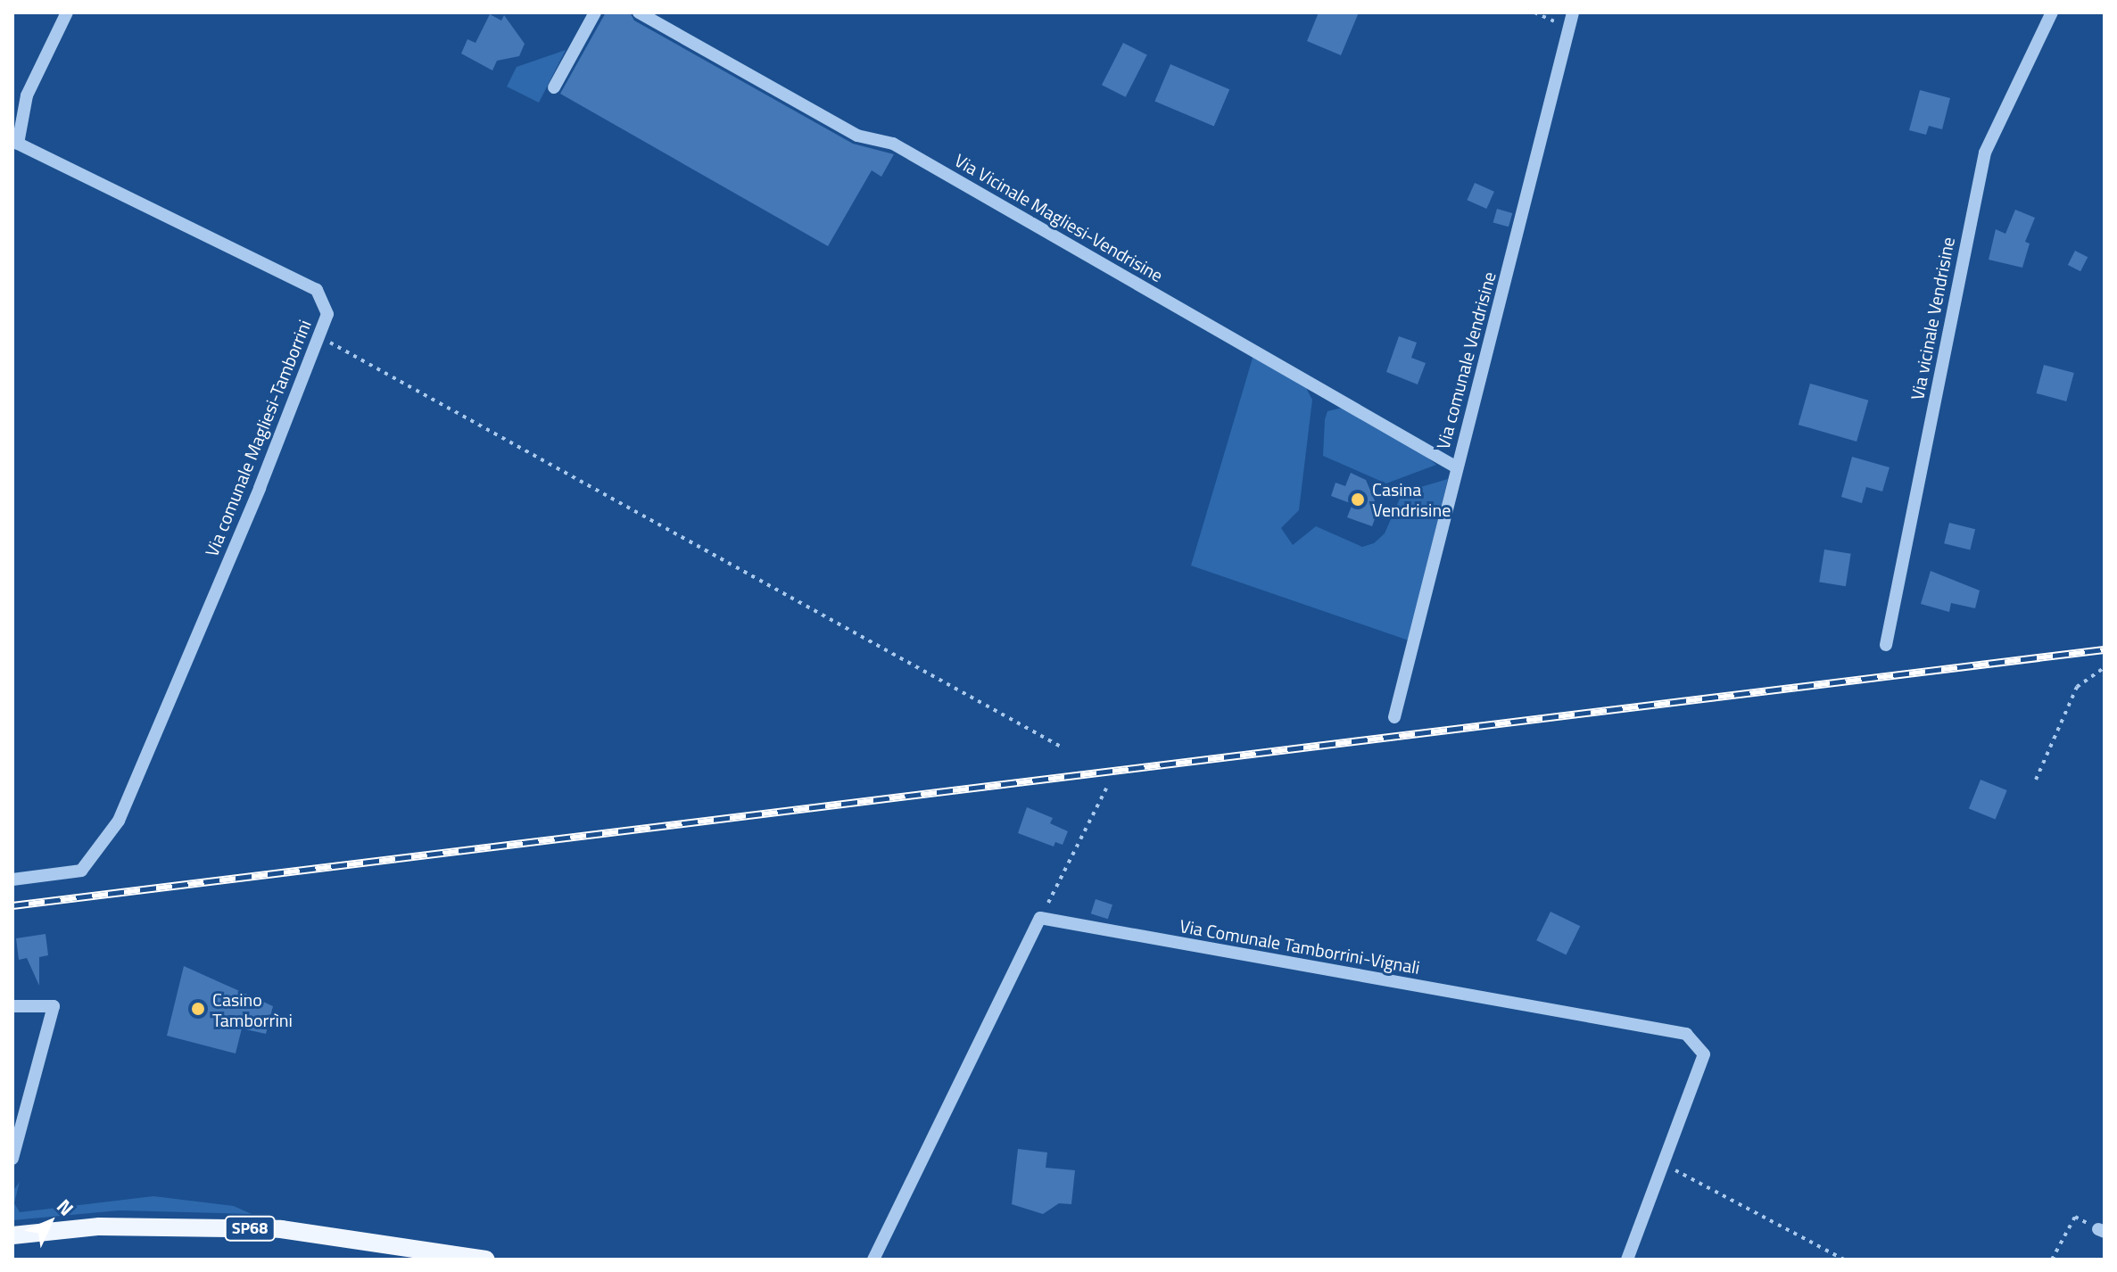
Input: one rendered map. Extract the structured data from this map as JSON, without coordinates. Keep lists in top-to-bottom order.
{
  "streets": {
    "main road": ["SP68"],
    "street": [
      "Via Vicinale Magliesi-Vendrisine",
      "Via vicinale Vendrisine",
      "Via comunale Vendrisine",
      "Via comunale Magliesi-Tamborrini",
      "Via Comunale Tamborrini-Vignali"
    ]
  },
  "crossings": [
    ["Via Vicinale Magliesi-Vendrisine", "Via comunale Vendrisine"]
  ],
  "places": ["Casina Vendrisine", "Casino Tamborrìni"],
  "north": "top right"
}
